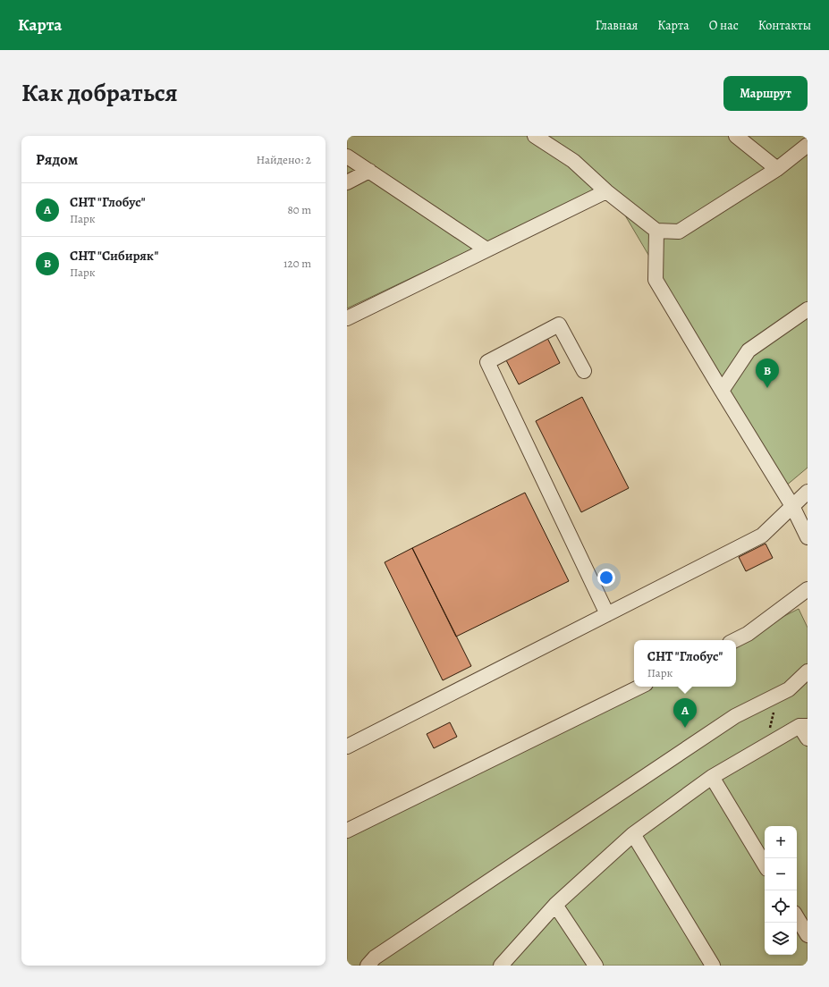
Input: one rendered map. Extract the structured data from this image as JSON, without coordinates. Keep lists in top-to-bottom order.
{
  "page": {
    "header": "Карта",
    "nav": [
      "Главная",
      "Карта",
      "О нас",
      "Контакты"
    ],
    "title": "Как добраться",
    "buttons": "Маршрут",
    "heading": ["Рядом", "Найдено: 2"],
    "list": [
      {
        "mark": "A",
        "name": "СНТ \"Глобус\"",
        "note": "Парк",
        "value": "80 m"
      },
      {
        "mark": "B",
        "name": "СНТ \"Сибиряк\"",
        "note": "Парк",
        "value": "120 m"
      }
    ],
    "pins": ["B", "A"],
    "popup": ["СНТ \"Глобус\"", "Парк"],
    "map_buttons": ["+", "−"]
  }
}
